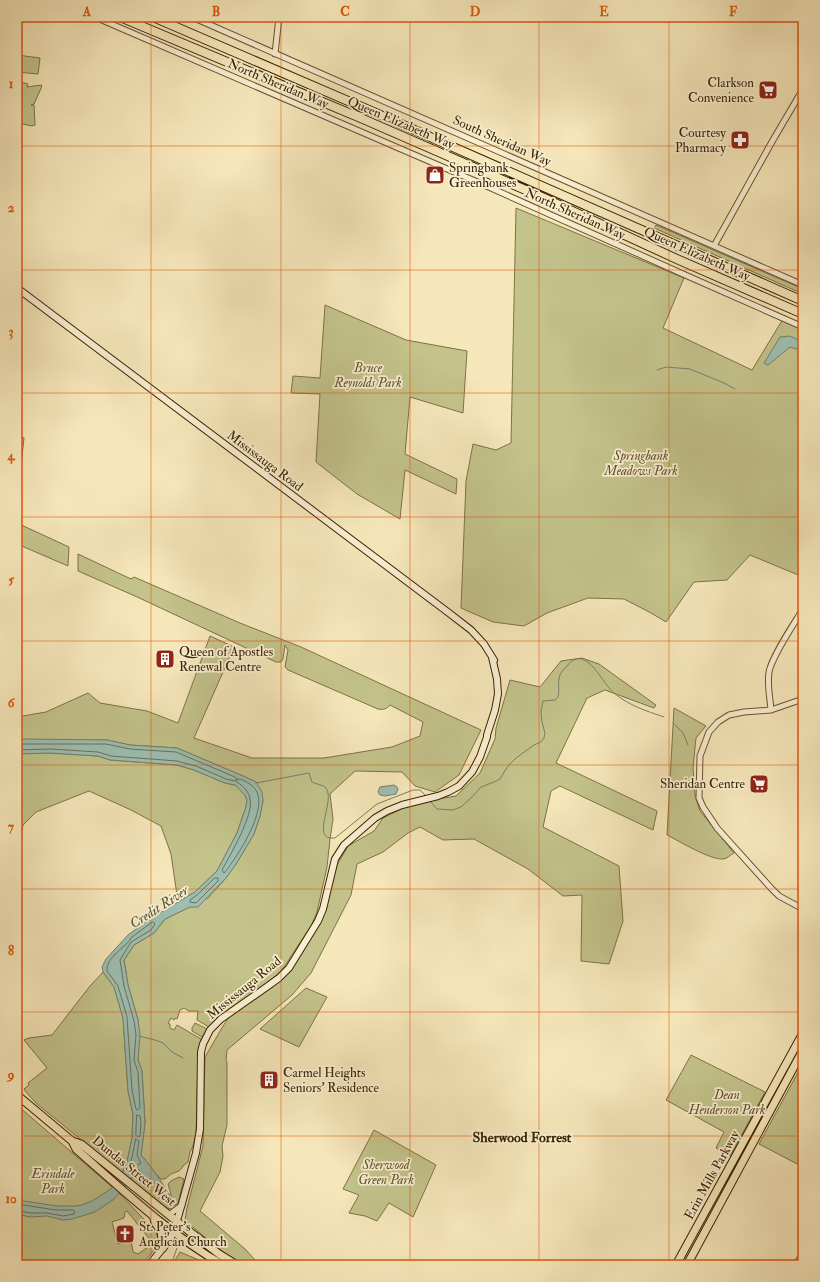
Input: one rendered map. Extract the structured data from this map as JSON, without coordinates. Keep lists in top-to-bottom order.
{
  "streets": {
    "highway": ["Queen Elizabeth Way"],
    "main road": ["Mississauga Road", "Dundas Street West", "Erin Mills Parkway"],
    "street": ["North Sheridan Way", "South Sheridan Way"]
  },
  "crossings": [
    ["Mississauga Road", "Dundas Street West"]
  ],
  "districts": ["Sherwood Forrest"],
  "water": ["Credit River"],
  "parks": [
    "Bruce Reynolds Park",
    "Springbank Meadows Park",
    "Dean Henderson Park",
    "Sherwood Green Park",
    "Erindale Park"
  ],
  "places": {
    "supermarket": ["Clarkson Convenience", "Sheridan Centre"],
    "pharmacy": ["Courtesy Pharmacy"],
    "shop": ["Springbank Greenhouses"],
    "building": ["Queen of Apostles Renewal Centre", "Carmel Heights Seniors' Residence"],
    "church": ["St. Peter's Anglican Church"]
  },
  "grid": {
    "columns": [
      "A",
      "B",
      "C",
      "D",
      "E",
      "F"
    ],
    "rows": [
      "1",
      "2",
      "3",
      "4",
      "5",
      "6",
      "7",
      "8",
      "9",
      "10"
    ]
  }
}
